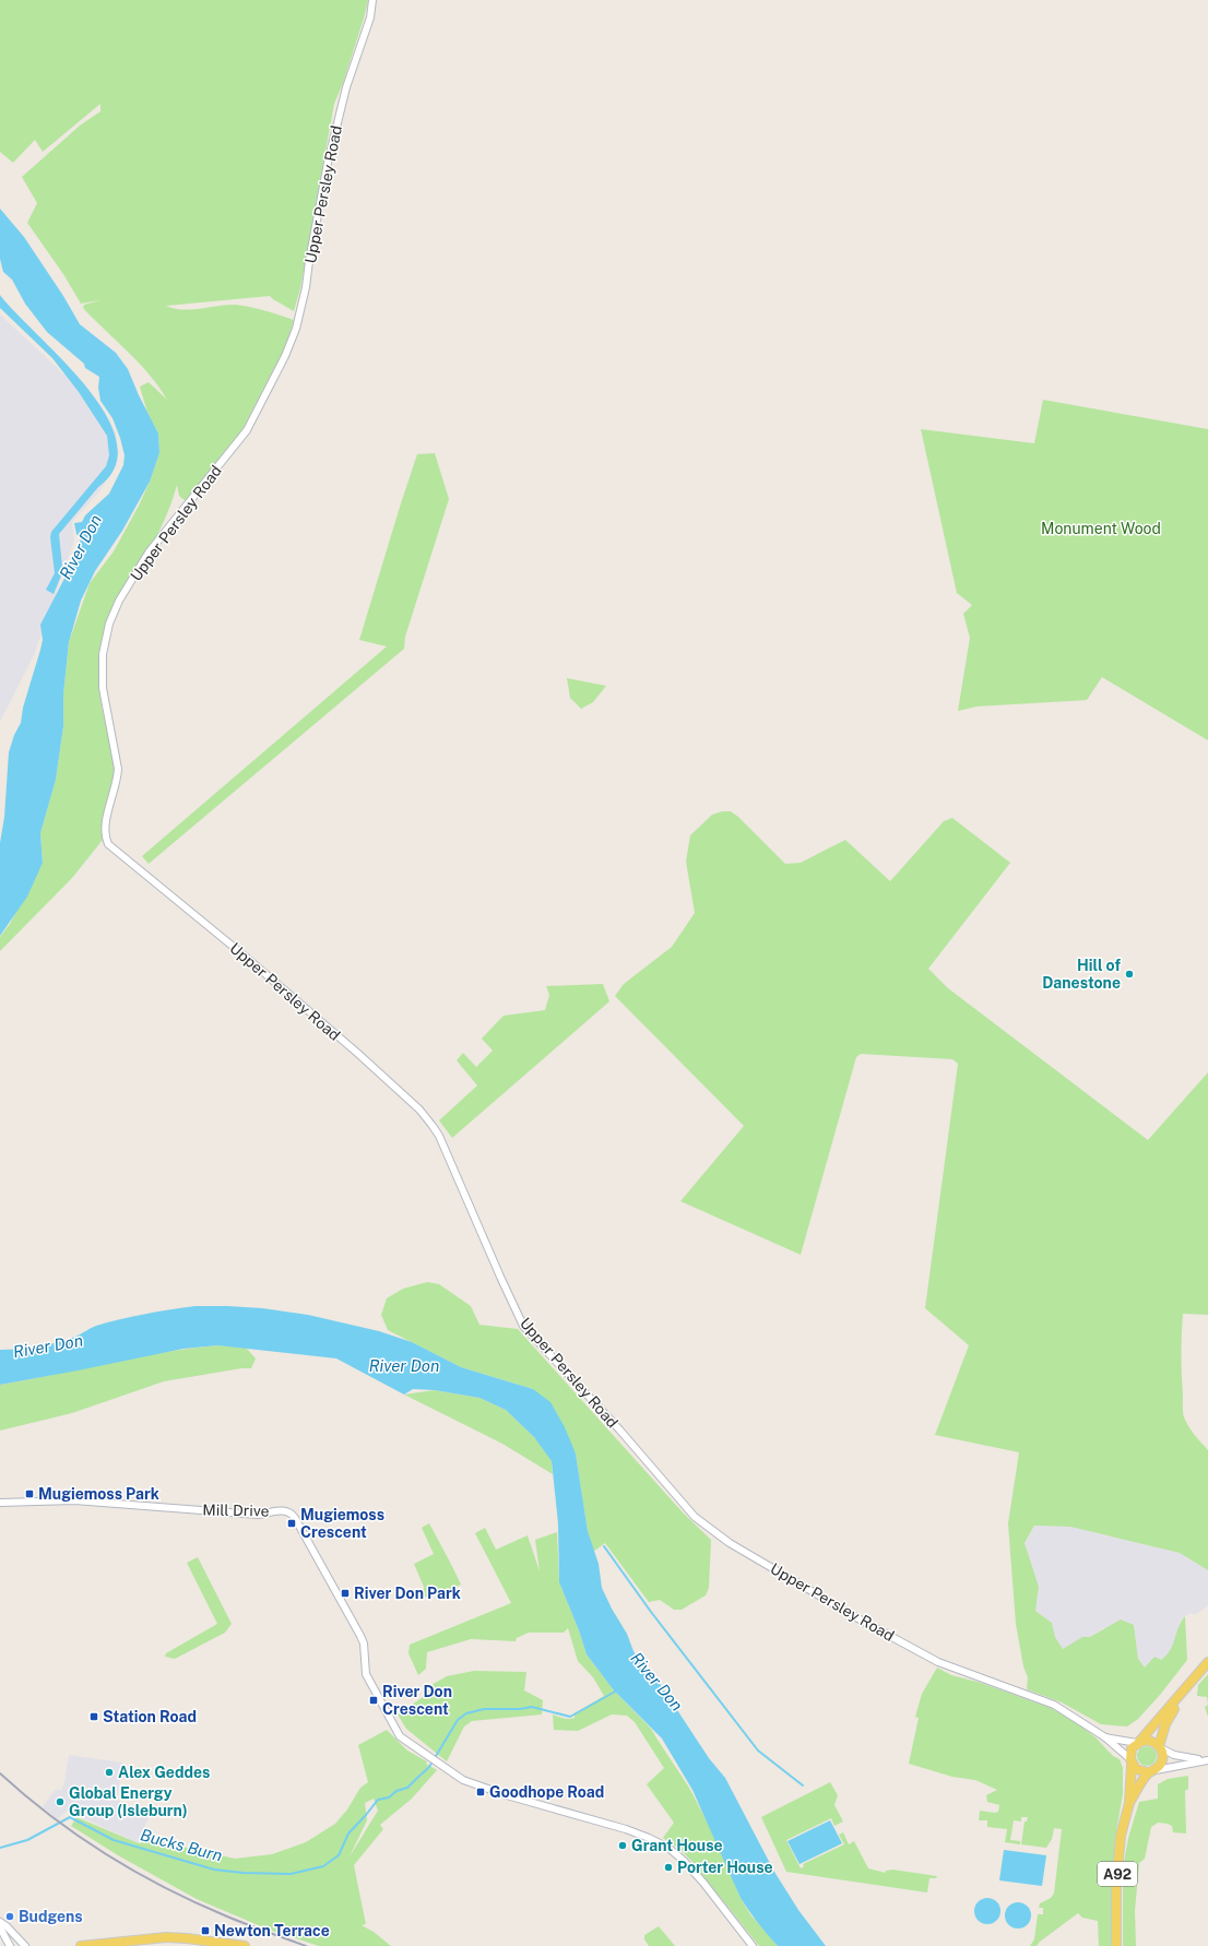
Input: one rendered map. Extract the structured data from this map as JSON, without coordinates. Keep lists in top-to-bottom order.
{
  "streets": {
    "main road": ["A92"],
    "street": ["Upper Persley Road", "Mill Drive"]
  },
  "crossings": [
    ["Upper Persley Road", "A92"]
  ],
  "water": ["River Don", "Bucks Burn"],
  "parks": ["Monument Wood"],
  "places": {
    "other": [
      "Hill of Danestone",
      "Alex Geddes",
      "Global Energy Group (Isleburn)",
      "Grant House",
      "Porter House",
      "Budgens"
    ],
    "transit": [
      "Mugiemoss Park",
      "Mugiemoss Crescent",
      "River Don Park",
      "River Don Crescent",
      "Station Road",
      "Goodhope Road",
      "Newton Terrace"
    ]
  }
}
